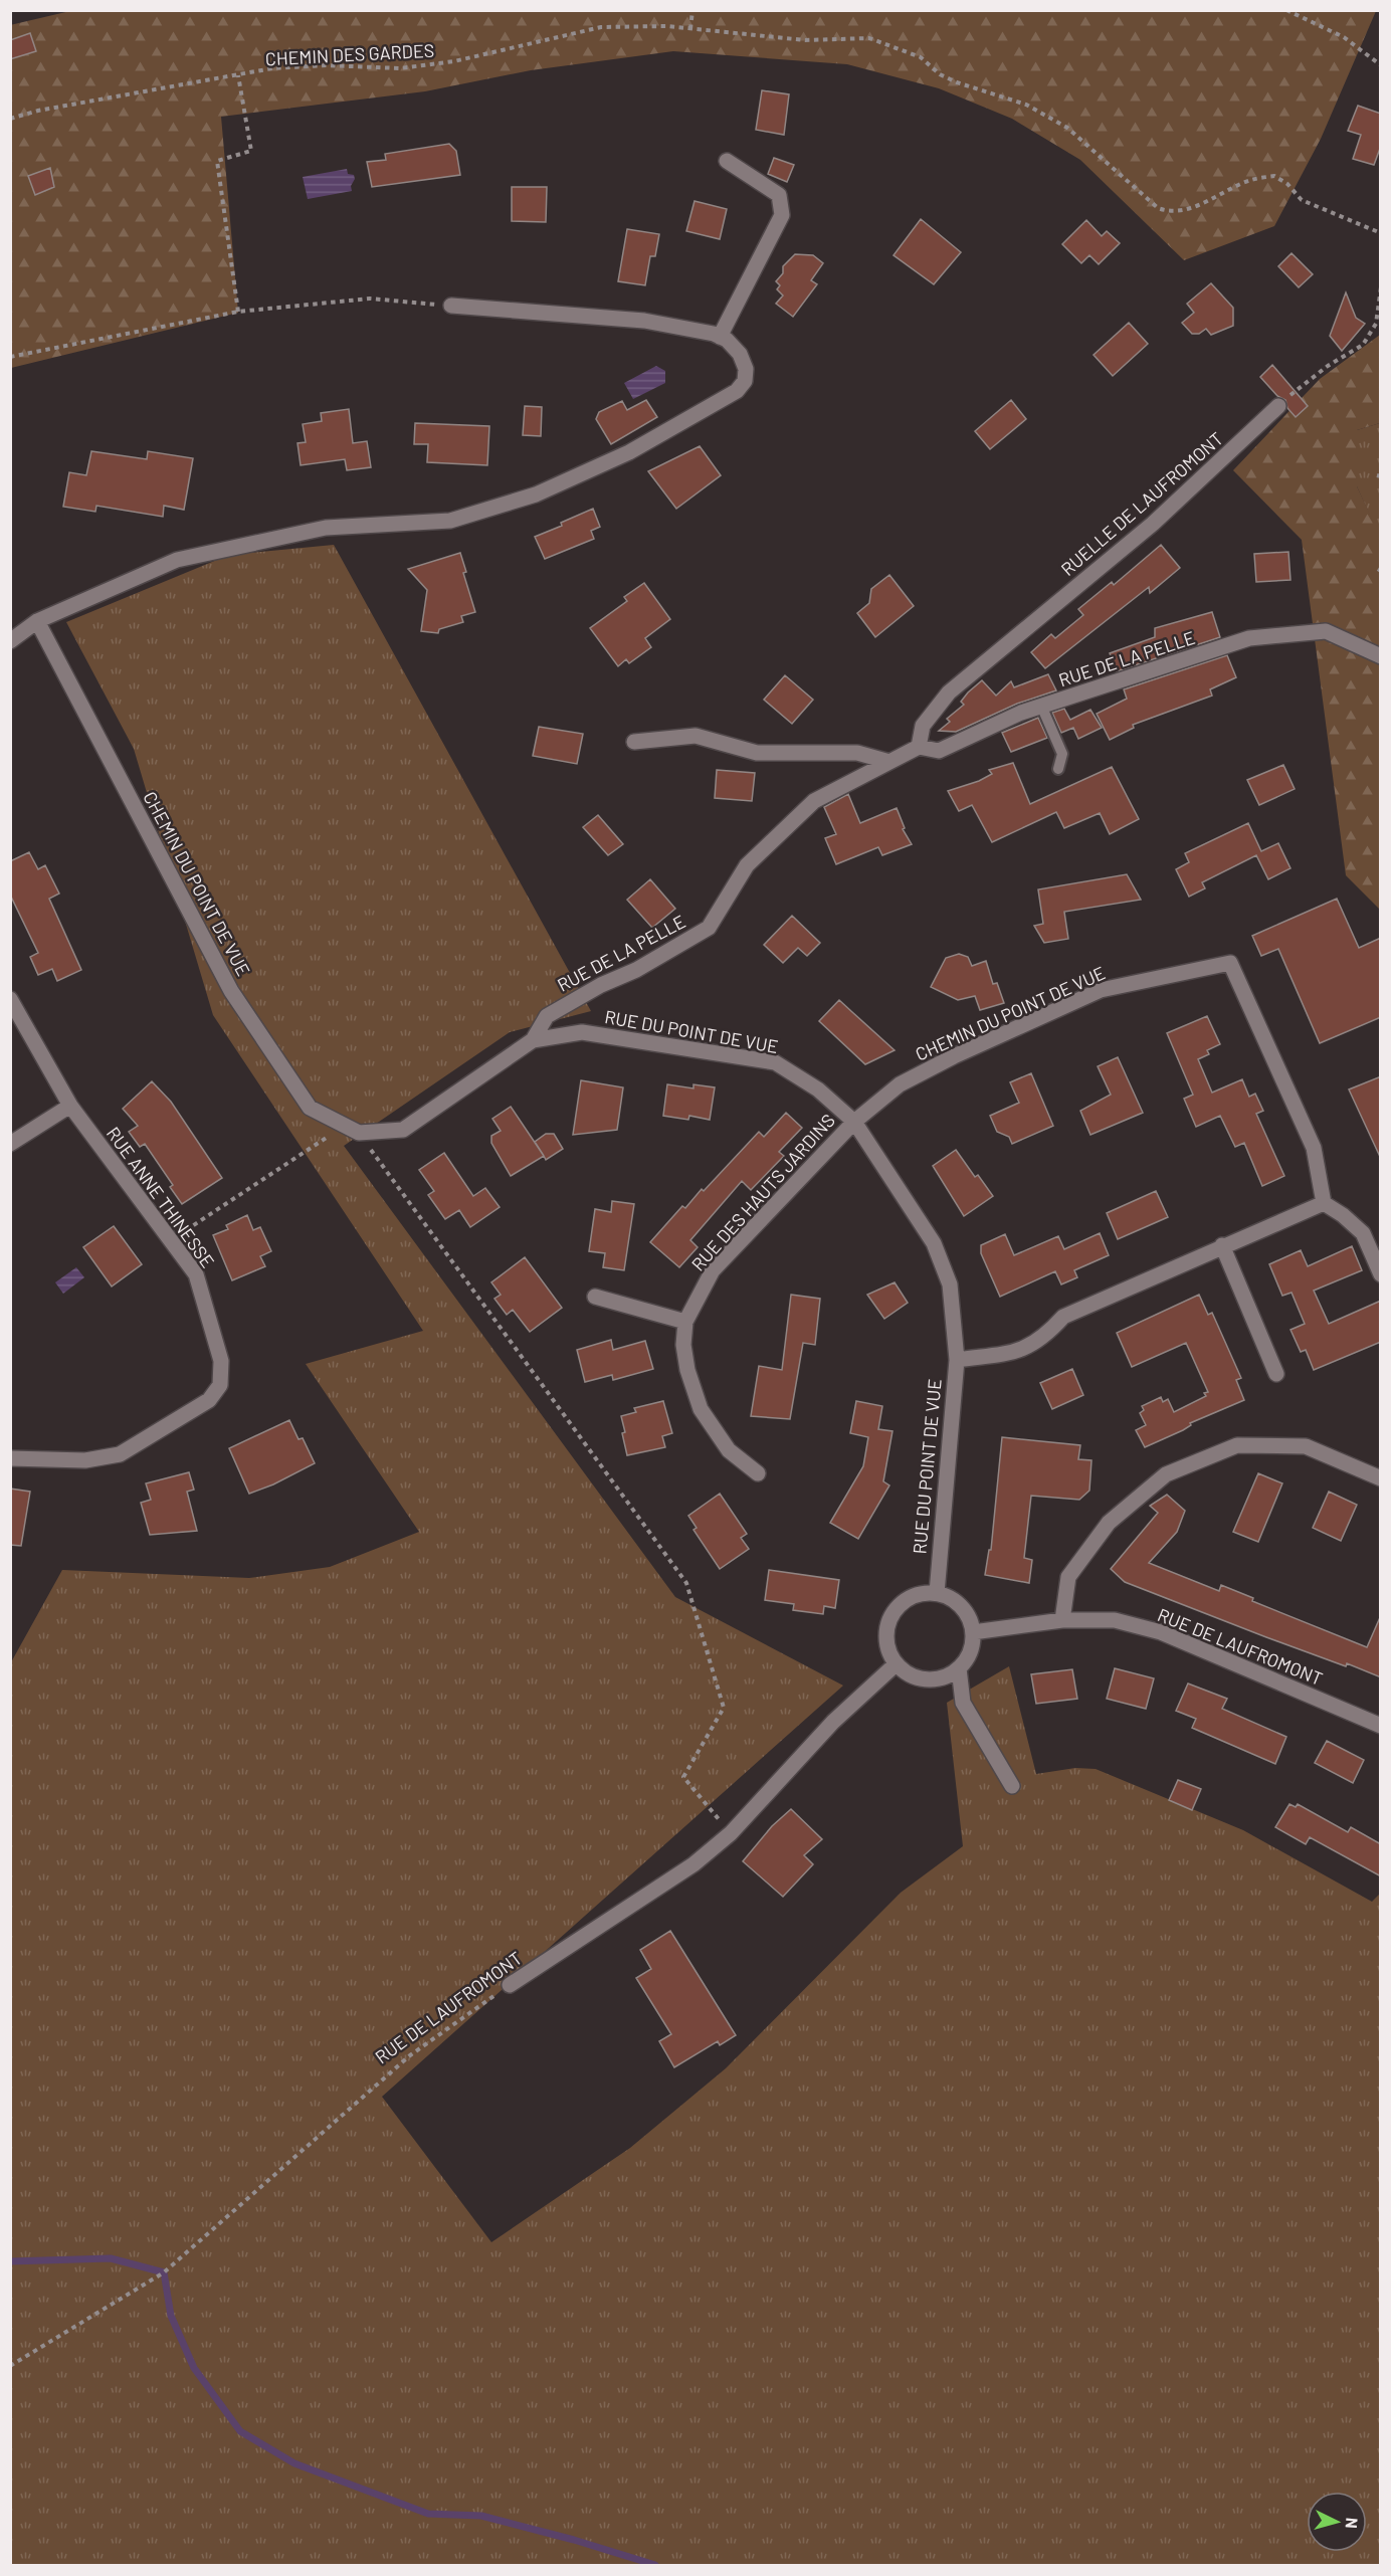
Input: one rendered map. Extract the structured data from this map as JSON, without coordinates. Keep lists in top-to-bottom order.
{
  "streets": {
    "street": [
      "RUELLE DE LAUFROMONT",
      "RUE DE LA PELLE",
      "CHEMIN DU POINT DE VUE",
      "RUE DU POINT DE VUE",
      "RUE DES HAUTS JARDINS",
      "RUE ANNE THINESSE",
      "RUE DE LAUFROMONT"
    ],
    "path": ["CHEMIN DES GARDES"]
  },
  "crossings": [
    ["RUELLE DE LAUFROMONT", "RUE DE LA PELLE"],
    ["RUE DE LA PELLE", "RUE DU POINT DE VUE"],
    ["CHEMIN DU POINT DE VUE", "RUE DU POINT DE VUE"],
    ["CHEMIN DU POINT DE VUE", "RUE DES HAUTS JARDINS"],
    ["RUE DU POINT DE VUE", "RUE DES HAUTS JARDINS"],
    ["RUE DU POINT DE VUE", "RUE DE LAUFROMONT"]
  ],
  "north": "right"
}
